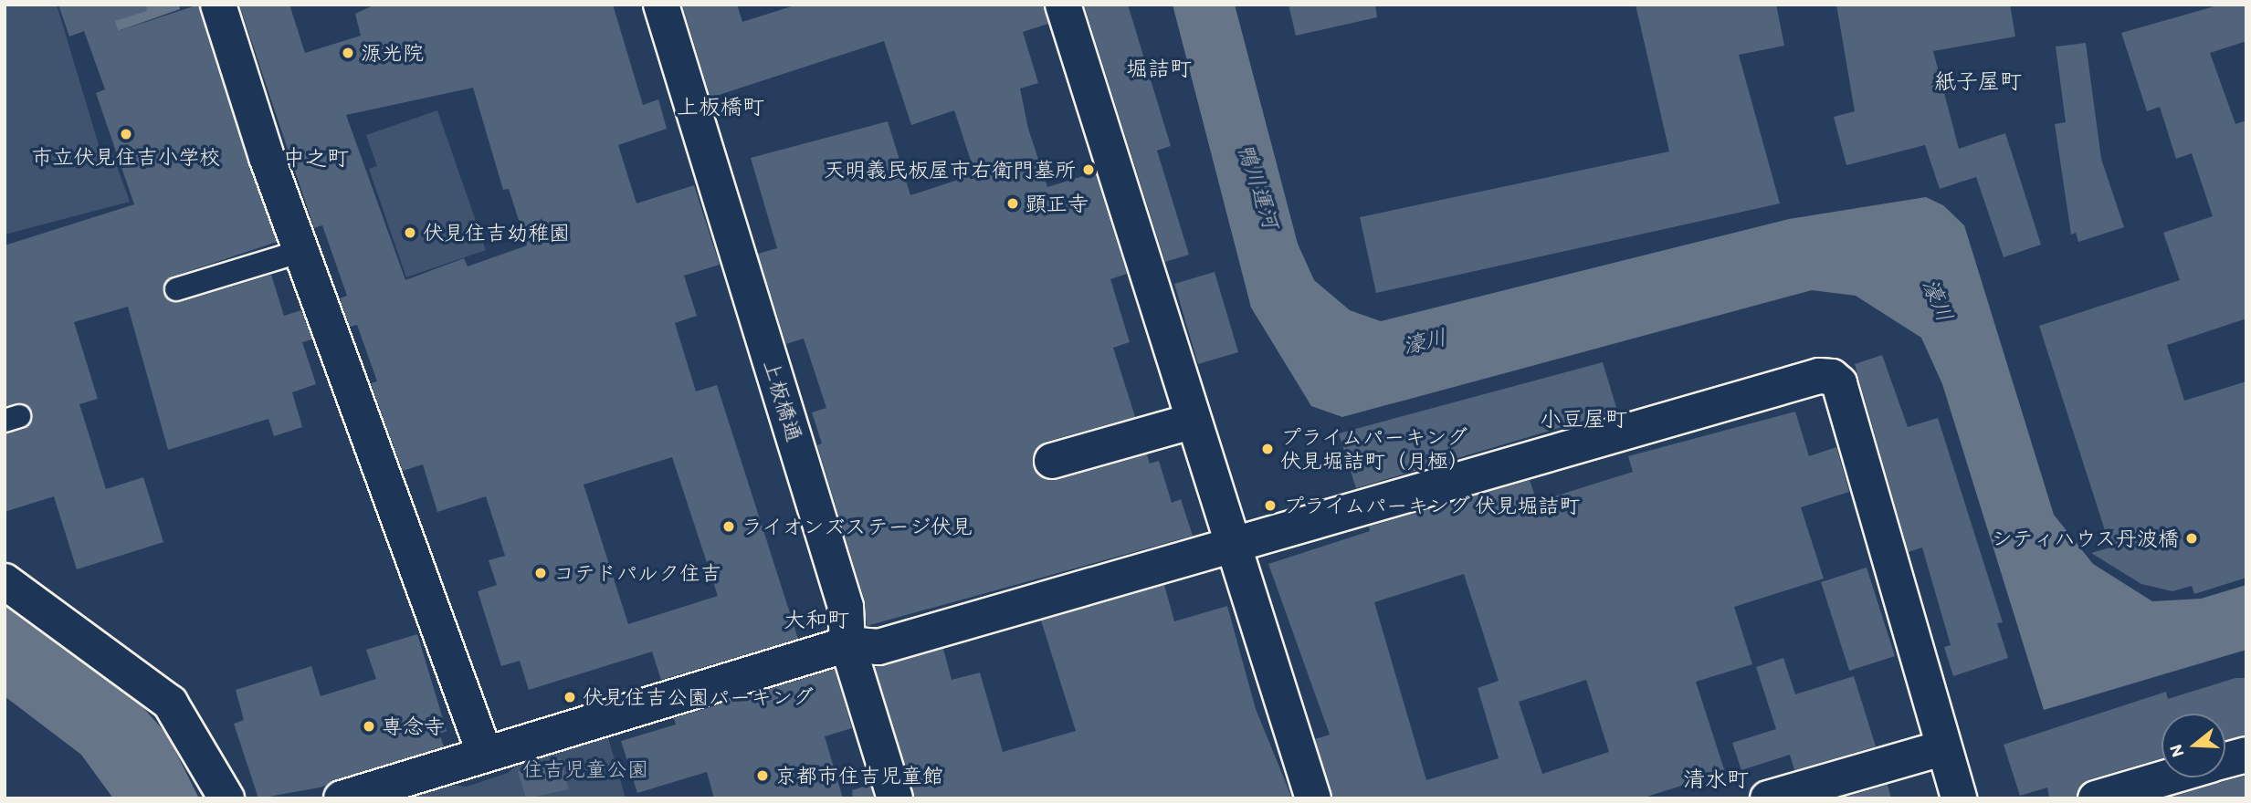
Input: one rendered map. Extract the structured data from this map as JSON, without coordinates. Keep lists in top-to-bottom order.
{
  "streets": {
    "street": ["上板橋通"]
  },
  "districts": [
    "堀詰町",
    "紙子屋町",
    "上板橋町",
    "中之町",
    "小豆屋町",
    "大和町",
    "清水町"
  ],
  "water": ["鴨川運河", "濠川"],
  "parks": ["住吉児童公園"],
  "places": [
    "源光院",
    "市立伏見住吉小学校",
    "天明義民板屋市右衛門墓所",
    "顕正寺",
    "伏見住吉幼稚園",
    "プライムパーキング 伏見堀詰町（月極）",
    "プライムパーキング 伏見堀詰町",
    "ライオンズステージ伏見",
    "シティハウス丹波橋",
    "コテドパルク住吉",
    "伏見住吉公園パーキング",
    "専念寺",
    "京都市住吉児童館"
  ],
  "north": "left"
}
